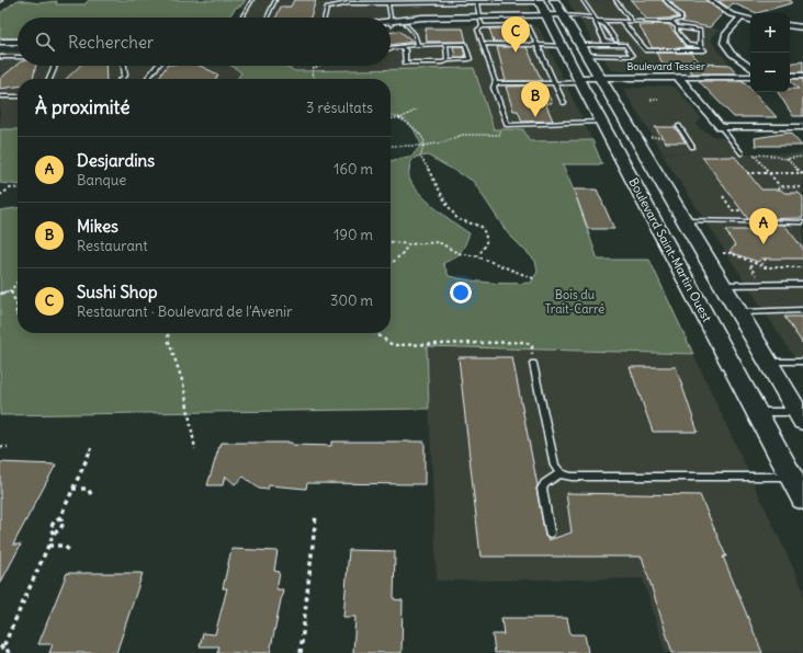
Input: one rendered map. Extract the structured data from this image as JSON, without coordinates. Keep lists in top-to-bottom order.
{
  "streets": {
    "main road": ["Boulevard Saint-Martin Ouest"],
    "street": ["Boulevard Tessier"]
  },
  "crossings": [
    ["Boulevard Tessier", "Boulevard Saint-Martin Ouest"]
  ],
  "parks": ["Bois du Trait-Carré"],
  "page": {
    "map_buttons": ["+", "−"],
    "pins": ["C", "B", "A"],
    "search": "Rechercher",
    "heading": ["À proximité", "3 résultats"],
    "list": [
      {
        "mark": "A",
        "name": "Desjardins",
        "note": "Banque",
        "value": "160 m"
      },
      {
        "mark": "B",
        "name": "Mikes",
        "note": "Restaurant",
        "value": "190 m"
      },
      {
        "mark": "C",
        "name": "Sushi Shop",
        "note": "Restaurant · Boulevard de l'Avenir",
        "value": "300 m"
      }
    ]
  }
}
